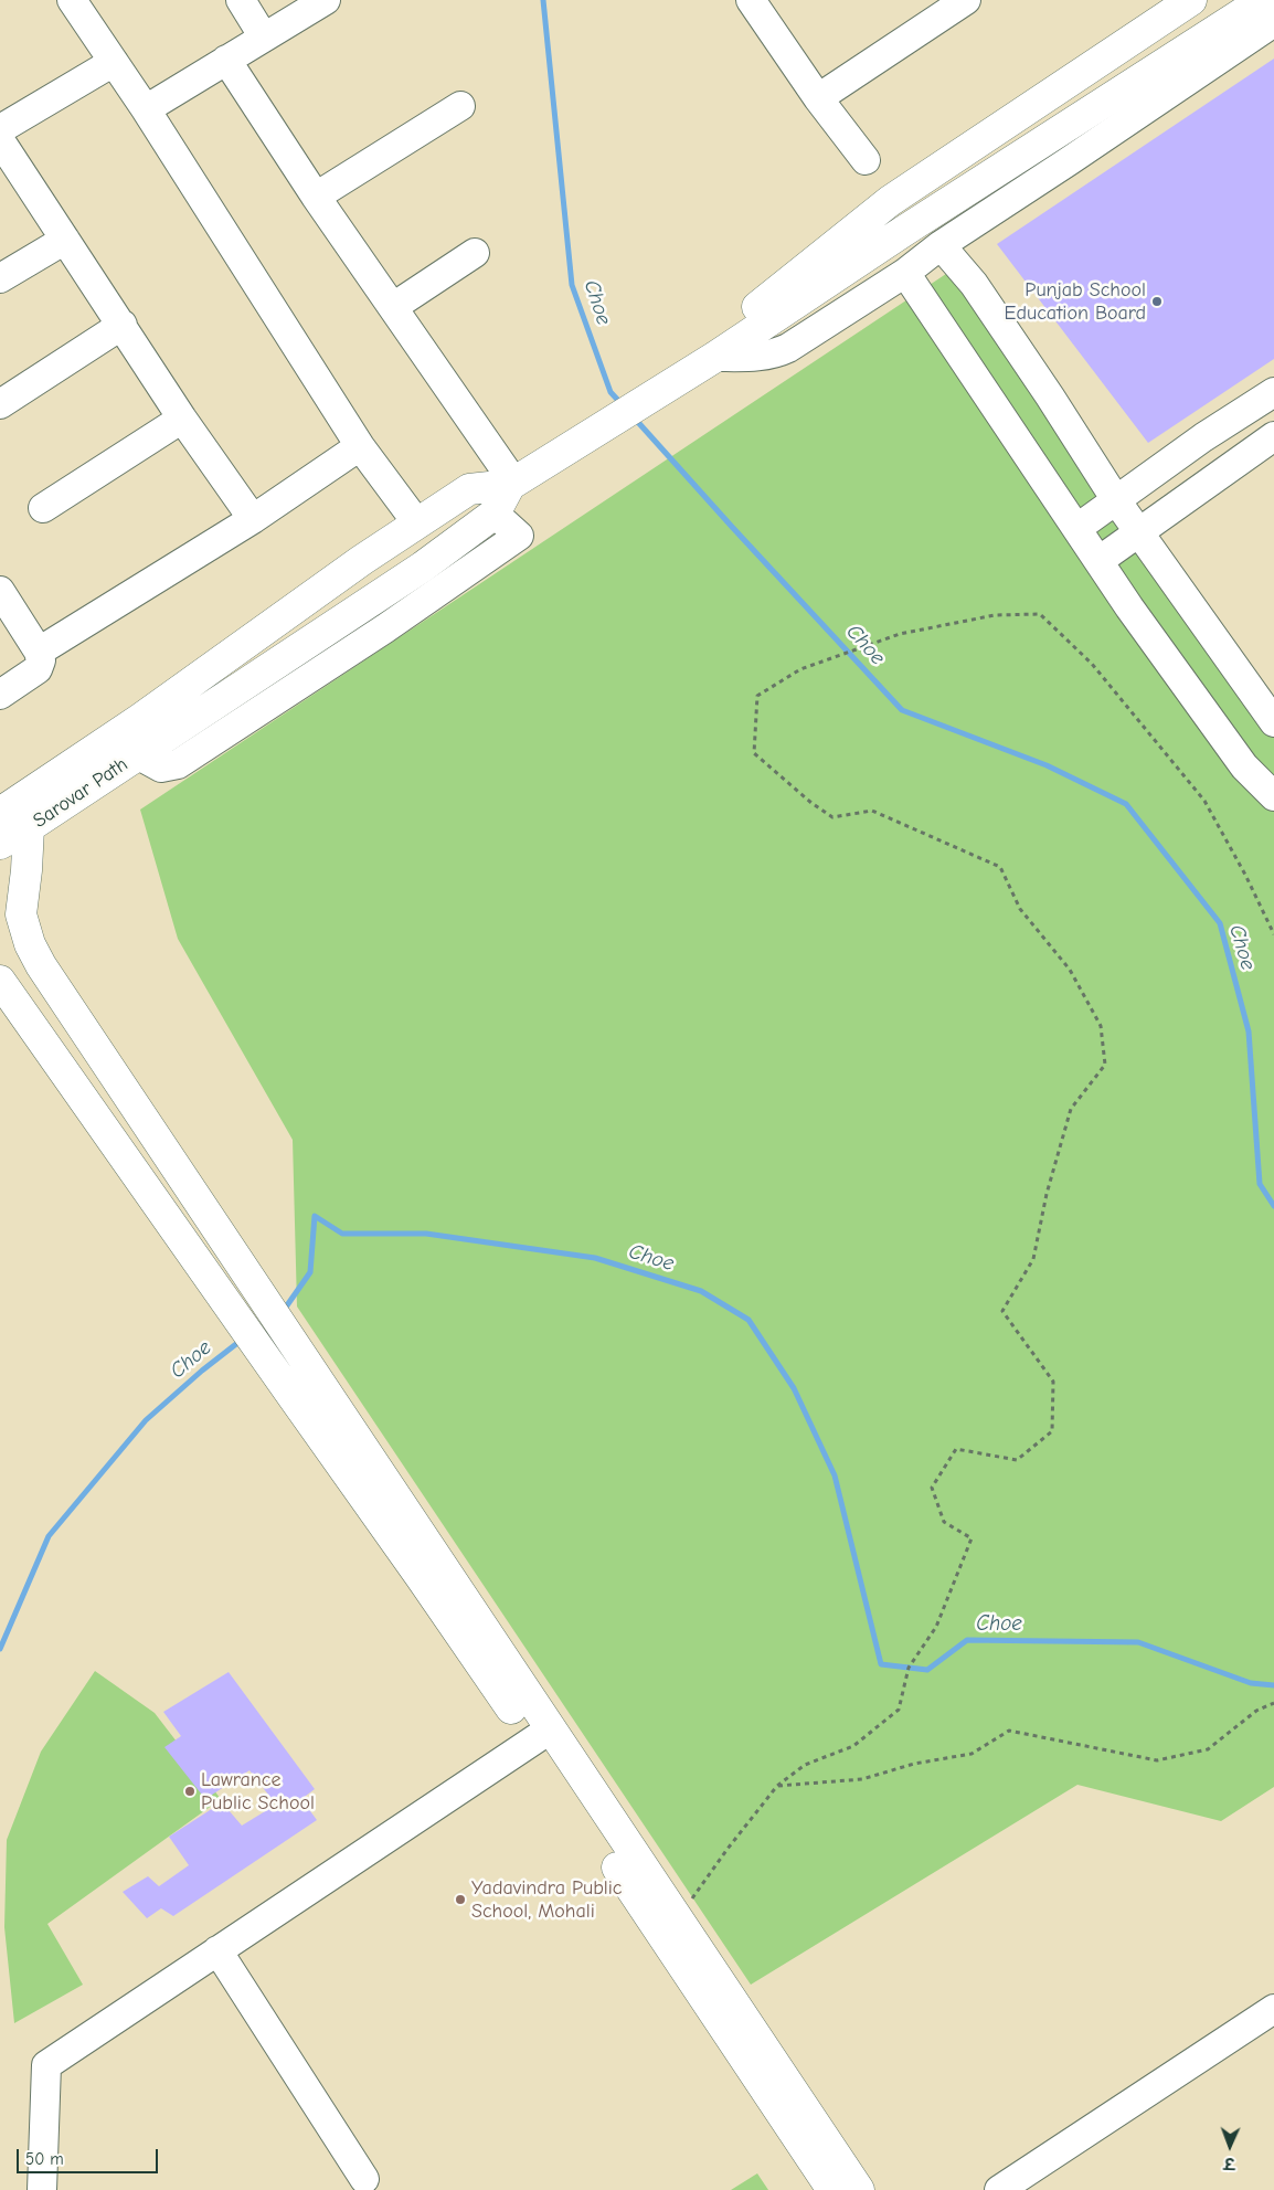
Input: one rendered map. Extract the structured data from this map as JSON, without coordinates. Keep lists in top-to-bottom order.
{
  "streets": {
    "main road": ["Sarovar Path"]
  },
  "water": ["Choe"],
  "places": ["Punjab School Education Board", "Lawrance Public School", "Yadavindra Public School, Mohali"],
  "scale_bar": "50 m",
  "north": "bottom"
}
